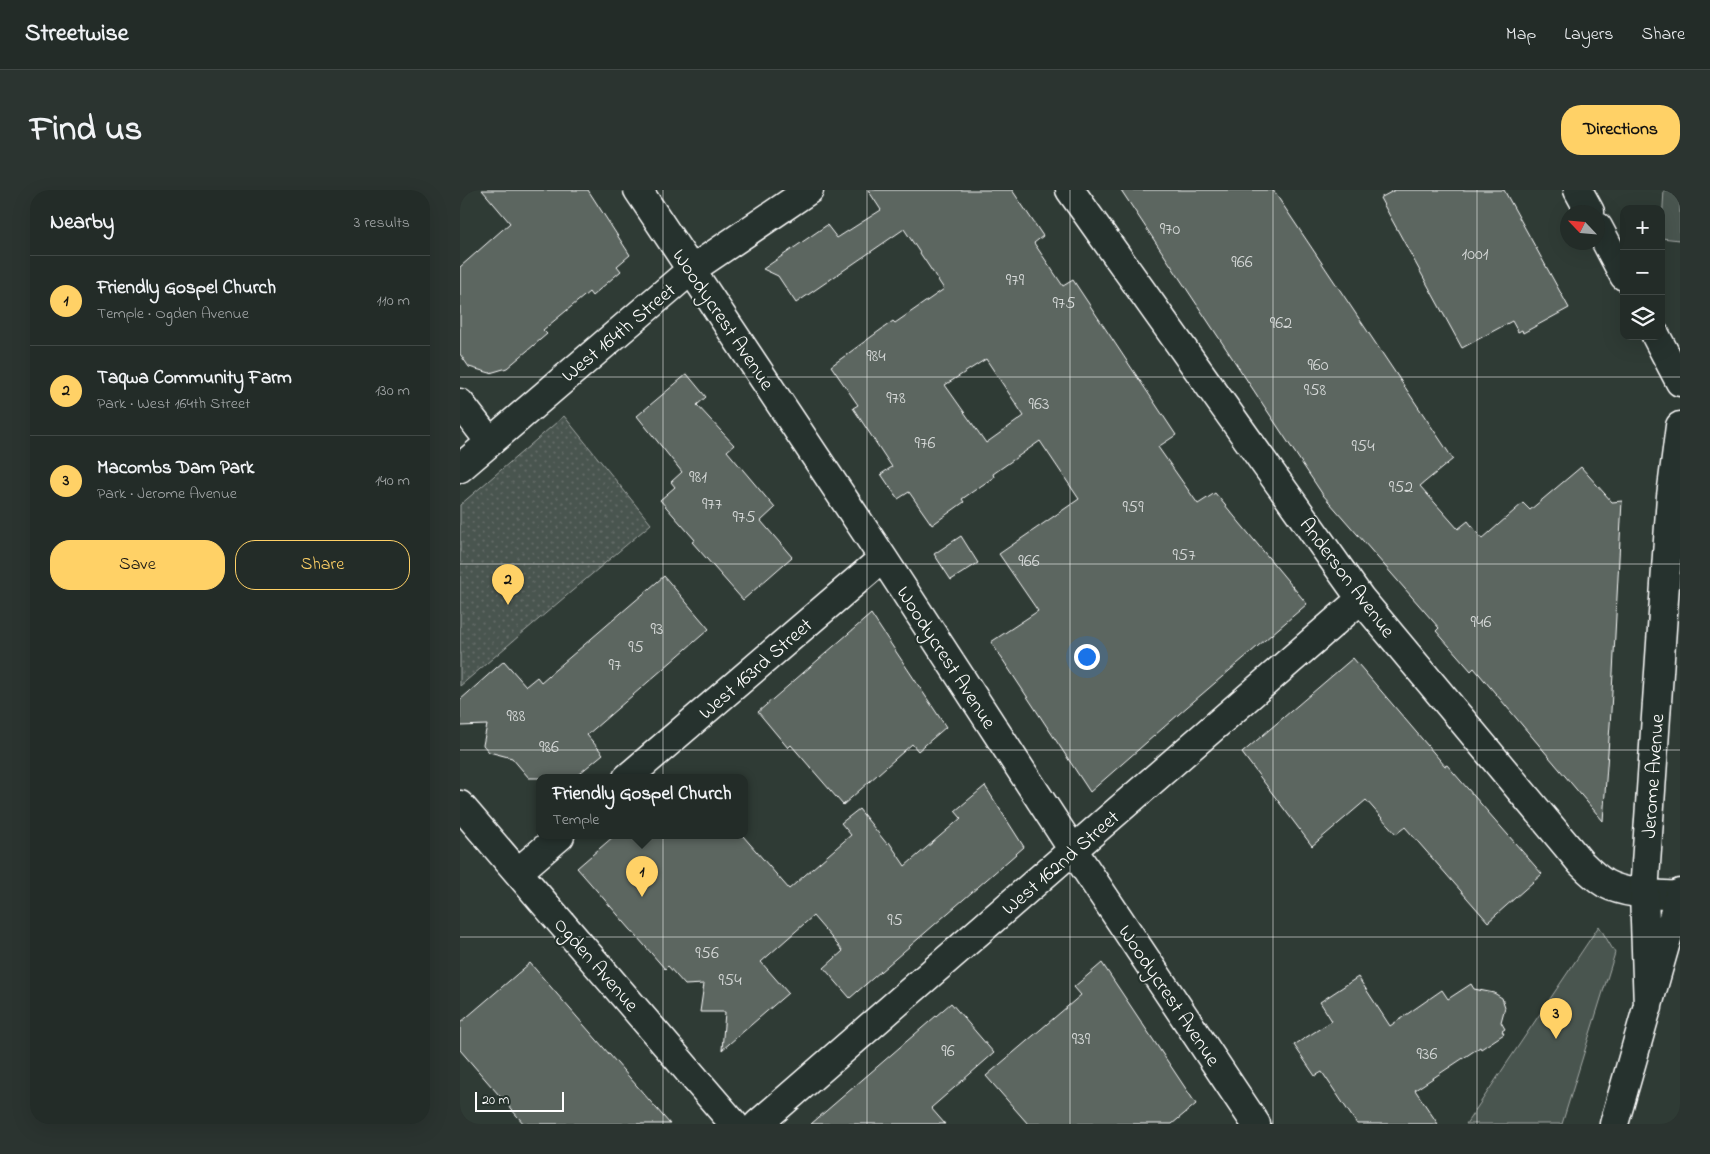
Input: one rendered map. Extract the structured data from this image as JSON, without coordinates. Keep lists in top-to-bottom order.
{
  "streets": {
    "street": [
      "Woodycrest Avenue",
      "West 164th Street",
      "Anderson Avenue",
      "West 163rd Street",
      "Jerome Avenue",
      "West 162nd Street",
      "Ogden Avenue"
    ]
  },
  "crossings": [
    ["Woodycrest Avenue", "West 164th Street"],
    ["Woodycrest Avenue", "West 163rd Street"],
    ["Woodycrest Avenue", "West 162nd Street"],
    ["Anderson Avenue", "Jerome Avenue"],
    ["Anderson Avenue", "West 162nd Street"]
  ],
  "house_numbers": [
    "970",
    "1001",
    "966",
    "979",
    "975",
    "962",
    "984",
    "960",
    "958",
    "978",
    "963",
    "976",
    "954",
    "981",
    "952",
    "977",
    "959",
    "975",
    "957",
    "966",
    "946",
    "93",
    "95",
    "97",
    "988",
    "986",
    "95",
    "956",
    "954",
    "939",
    "96",
    "936"
  ],
  "scale_bar": "20 m",
  "north": "top left",
  "page": {
    "header": "Streetwise",
    "nav": ["Map", "Layers", "Share"],
    "title": "Find us",
    "buttons": [
      "Directions",
      ["Save", "Share"]
    ],
    "heading": ["Nearby", "3 results"],
    "map_buttons": ["+", "−"],
    "list": [
      {
        "mark": "1",
        "name": "Friendly Gospel Church",
        "note": "Temple · Ogden Avenue",
        "value": "110 m"
      },
      {
        "mark": "2",
        "name": "Taqwa Community Farm",
        "note": "Park · West 164th Street",
        "value": "130 m"
      },
      {
        "mark": "3",
        "name": "Macombs Dam Park",
        "note": "Park · Jerome Avenue",
        "value": "140 m"
      }
    ],
    "pins": ["2", "1", "3"],
    "popup": ["Friendly Gospel Church", "Temple"],
    "scale": "20 m"
  }
}
